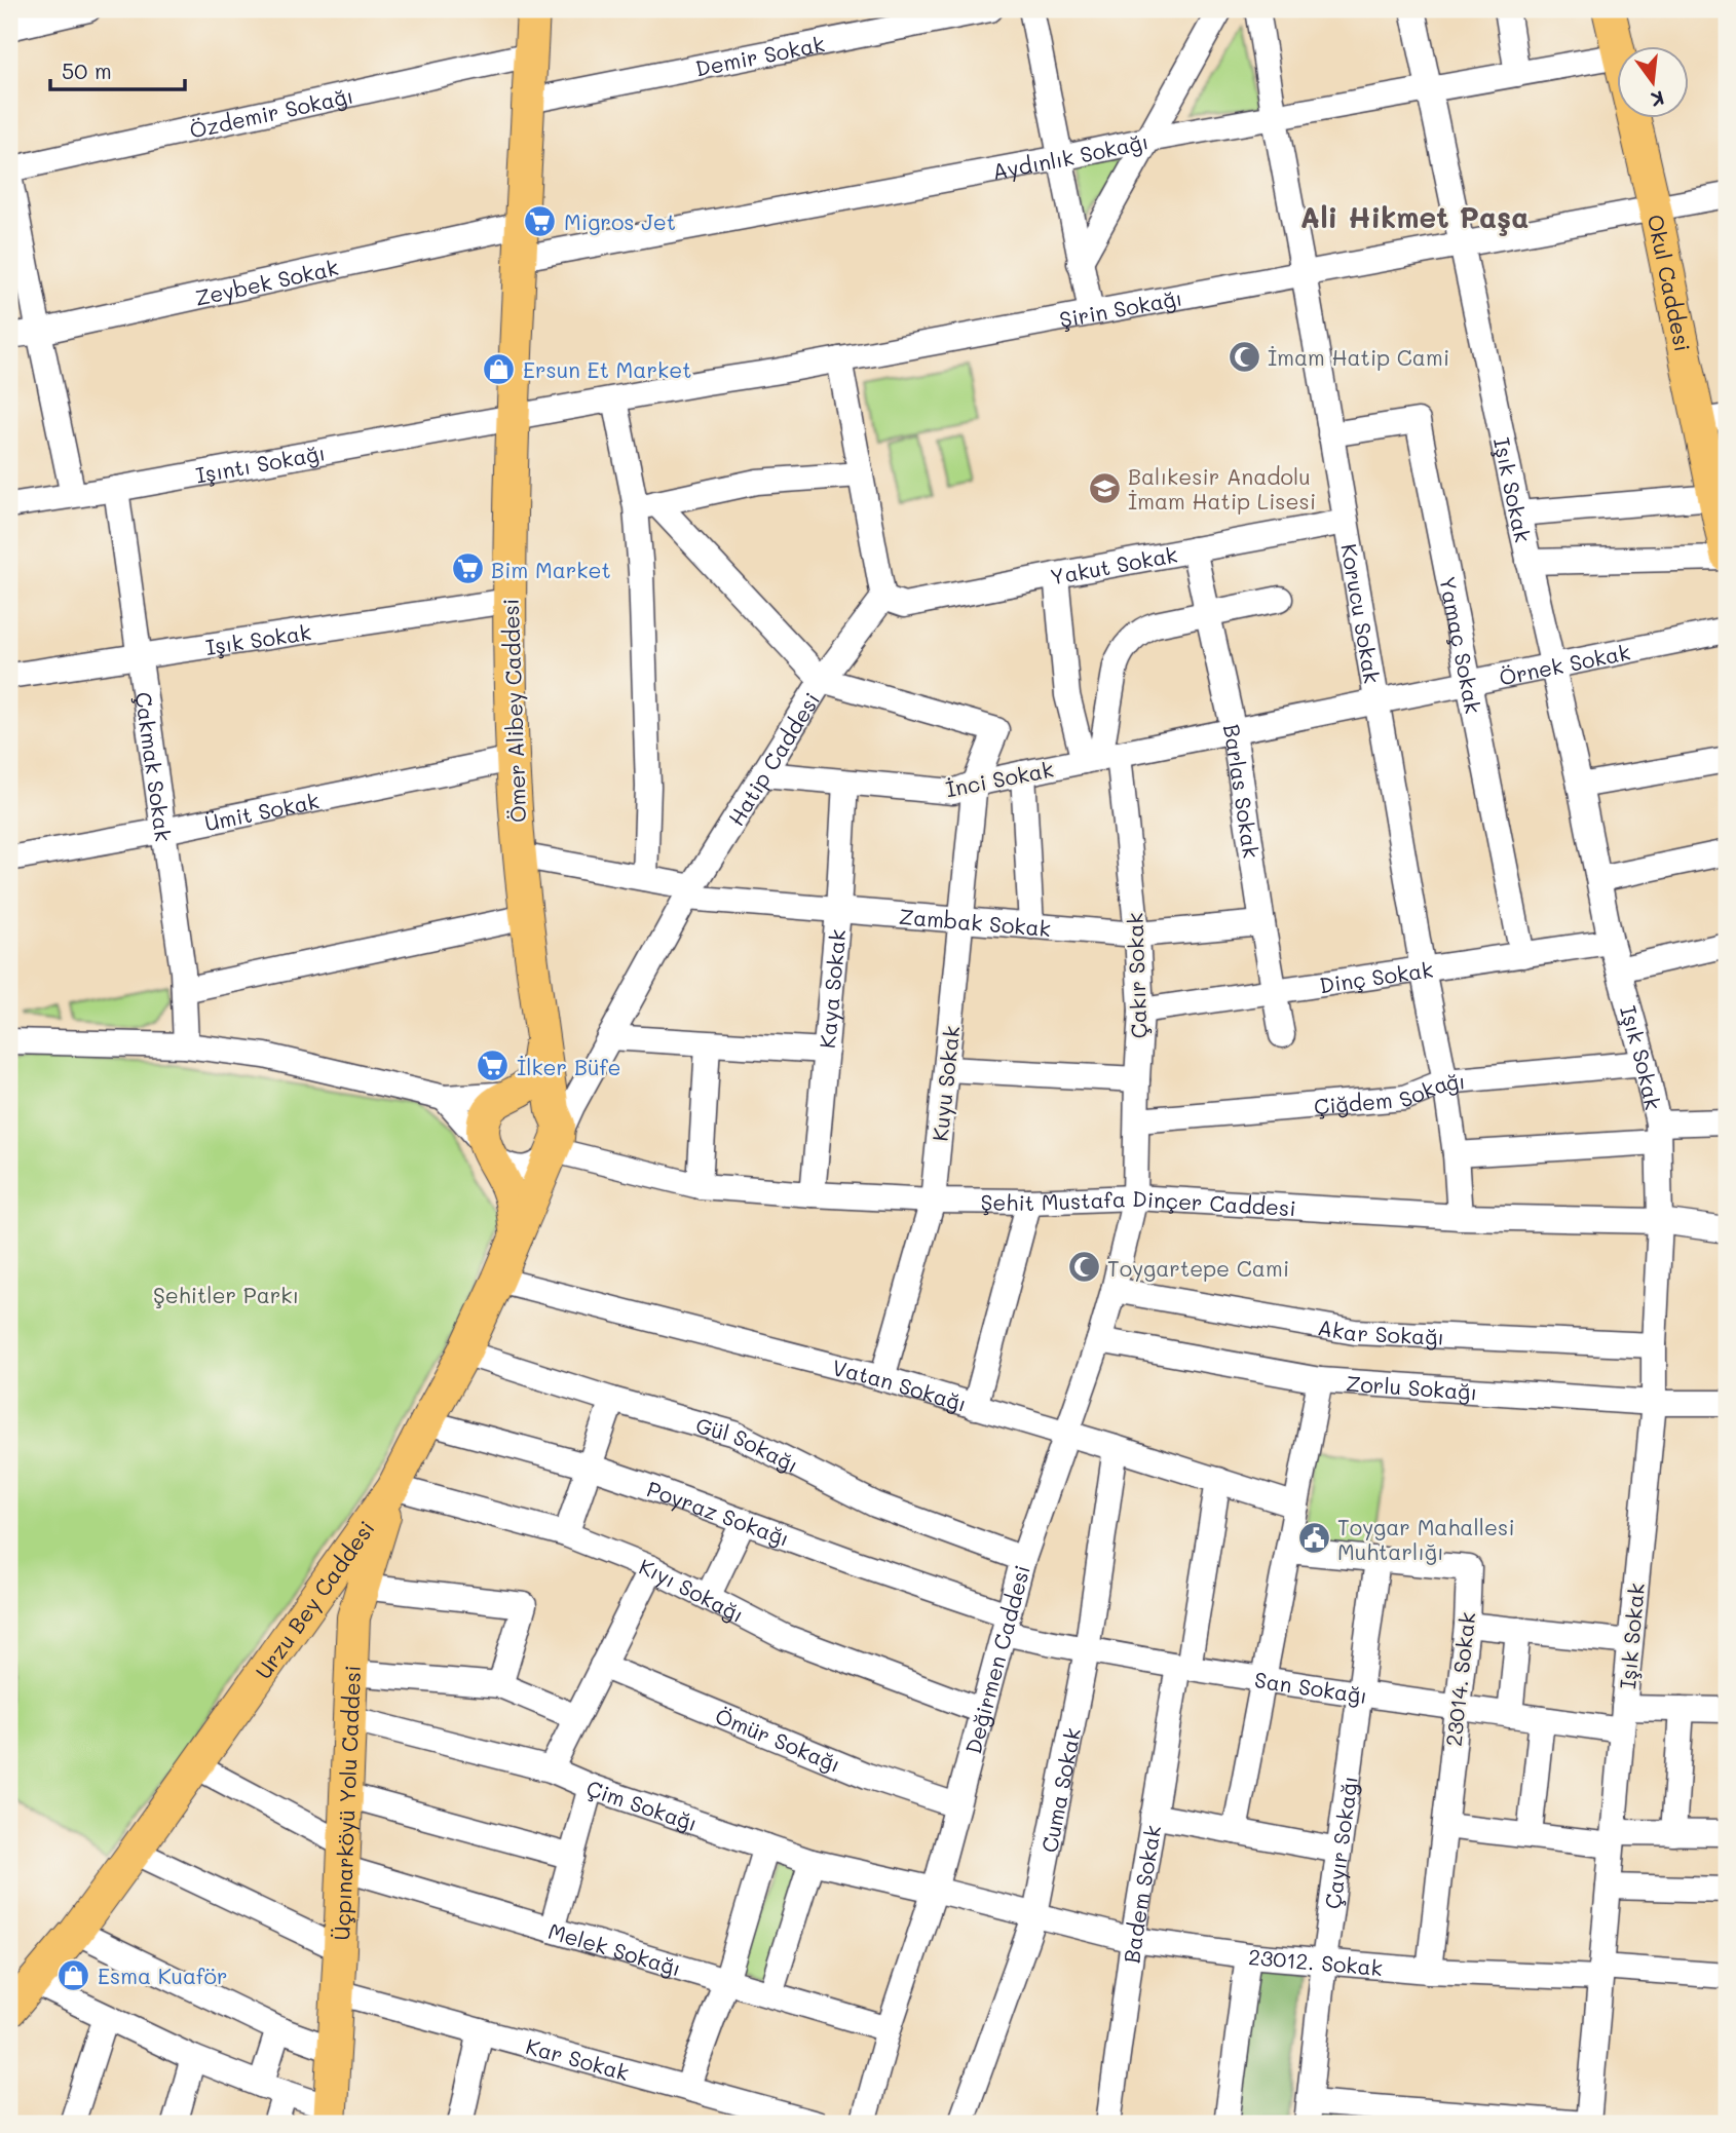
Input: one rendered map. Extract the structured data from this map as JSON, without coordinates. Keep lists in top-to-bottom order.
{
  "streets": {
    "main road": [
      "Okul Caddesi",
      "Ömer Alibey Caddesi",
      "Urzu Bey Caddesi",
      "Üçpınarköyü Yolu Caddesi"
    ],
    "street": [
      "Demir Sokak",
      "Özdemir Sokağı",
      "Aydınlık Sokağı",
      "Zeybek Sokak",
      "Şirin Sokağı",
      "Işıntı Sokağı",
      "Işık Sokak",
      "Yakut Sokak",
      "Korucu Sokak",
      "Yamaç Sokak",
      "Örnek Sokak",
      "Hatip Caddesi",
      "Çakmak Sokak",
      "İnci Sokak",
      "Barlas Sokak",
      "Ümit Sokak",
      "Zambak Sokak",
      "Çakır Sokak",
      "Dinç Sokak",
      "Kaya Sokak",
      "Kuyu Sokak",
      "Çiğdem Sokağı",
      "Şehit Mustafa Dinçer Caddesi",
      "Akar Sokağı",
      "Vatan Sokağı",
      "Zorlu Sokağı",
      "Gül Sokağı",
      "Poyraz Sokağı",
      "Kıyı Sokağı",
      "Değirmen Caddesi",
      "23014. Sokak",
      "San Sokağı",
      "Ömür Sokağı",
      "Cuma Sokak",
      "Çim Sokağı",
      "Çayır Sokağı",
      "Badem Sokak",
      "Melek Sokağı",
      "23012. Sokak",
      "Kar Sokak"
    ]
  },
  "crossings": [
    ["Demir Sokak", "Ömer Alibey Caddesi"],
    ["Özdemir Sokağı", "Ömer Alibey Caddesi"],
    ["Aydınlık Sokağı", "Işık Sokak"],
    ["Aydınlık Sokağı", "Korucu Sokak"],
    ["Aydınlık Sokağı", "Ömer Alibey Caddesi"],
    ["Zeybek Sokak", "Ömer Alibey Caddesi"],
    ["Okul Caddesi", "Şirin Sokağı"],
    ["Şirin Sokağı", "Işıntı Sokağı"],
    ["Şirin Sokağı", "Işık Sokak"],
    ["Şirin Sokağı", "Korucu Sokak"],
    ["Şirin Sokağı", "Ömer Alibey Caddesi"],
    ["Işıntı Sokağı", "Ömer Alibey Caddesi"],
    ["Işıntı Sokağı", "Çakmak Sokak"],
    ["Işık Sokak", "Örnek Sokak"],
    ["Işık Sokak", "Ömer Alibey Caddesi"],
    ["Işık Sokak", "Çakmak Sokak"],
    ["Işık Sokak", "Dinç Sokak"],
    ["Işık Sokak", "Çiğdem Sokağı"],
    ["Işık Sokak", "Şehit Mustafa Dinçer Caddesi"],
    ["Işık Sokak", "Akar Sokağı"],
    ["Işık Sokak", "Zorlu Sokağı"],
    ["Işık Sokak", "San Sokağı"],
    ["Işık Sokak", "23012. Sokak"],
    ["Yakut Sokak", "Korucu Sokak"],
    ["Yakut Sokak", "Hatip Caddesi"],
    ["Yakut Sokak", "Barlas Sokak"],
    ["Korucu Sokak", "Yamaç Sokak"],
    ["Korucu Sokak", "Örnek Sokak"],
    ["Korucu Sokak", "Dinç Sokak"],
    ["Korucu Sokak", "Çiğdem Sokağı"],
    ["Korucu Sokak", "Şehit Mustafa Dinçer Caddesi"],
    ["Yamaç Sokak", "Örnek Sokak"],
    ["Yamaç Sokak", "Dinç Sokak"],
    ["Örnek Sokak", "İnci Sokak"],
    ["Örnek Sokak", "Barlas Sokak"],
    ["Ömer Alibey Caddesi", "Hatip Caddesi"],
    ["Ömer Alibey Caddesi", "Ümit Sokak"],
    ["Ömer Alibey Caddesi", "Zambak Sokak"],
    ["Ömer Alibey Caddesi", "Şehit Mustafa Dinçer Caddesi"],
    ["Ömer Alibey Caddesi", "Urzu Bey Caddesi"],
    ["Hatip Caddesi", "İnci Sokak"],
    ["Hatip Caddesi", "Zambak Sokak"],
    ["Hatip Caddesi", "Kuyu Sokak"],
    ["Hatip Caddesi", "Şehit Mustafa Dinçer Caddesi"],
    ["Hatip Caddesi", "Urzu Bey Caddesi"],
    ["Çakmak Sokak", "Ümit Sokak"],
    ["Çakmak Sokak", "Şehit Mustafa Dinçer Caddesi"],
    ["İnci Sokak", "Barlas Sokak"],
    ["İnci Sokak", "Çakır Sokak"],
    ["İnci Sokak", "Kaya Sokak"],
    ["İnci Sokak", "Kuyu Sokak"],
    ["Barlas Sokak", "Zambak Sokak"],
    ["Barlas Sokak", "Dinç Sokak"],
    ["Zambak Sokak", "Çakır Sokak"],
    ["Zambak Sokak", "Kaya Sokak"],
    ["Zambak Sokak", "Kuyu Sokak"],
    ["Çakır Sokak", "Dinç Sokak"],
    ["Çakır Sokak", "Çiğdem Sokağı"],
    ["Çakır Sokak", "Şehit Mustafa Dinçer Caddesi"],
    ["Çakır Sokak", "Değirmen Caddesi"],
    ["Kaya Sokak", "Şehit Mustafa Dinçer Caddesi"],
    ["Kuyu Sokak", "Şehit Mustafa Dinçer Caddesi"],
    ["Kuyu Sokak", "Vatan Sokağı"],
    ["Şehit Mustafa Dinçer Caddesi", "Urzu Bey Caddesi"],
    ["Şehit Mustafa Dinçer Caddesi", "Değirmen Caddesi"],
    ["Akar Sokağı", "Değirmen Caddesi"],
    ["Vatan Sokağı", "Urzu Bey Caddesi"],
    ["Vatan Sokağı", "Değirmen Caddesi"],
    ["Vatan Sokağı", "Cuma Sokak"],
    ["Vatan Sokağı", "Badem Sokak"],
    ["Zorlu Sokağı", "Değirmen Caddesi"],
    ["Gül Sokağı", "Urzu Bey Caddesi"],
    ["Gül Sokağı", "Değirmen Caddesi"],
    ["Poyraz Sokağı", "Urzu Bey Caddesi"],
    ["Poyraz Sokağı", "Değirmen Caddesi"],
    ["Poyraz Sokağı", "San Sokağı"],
    ["Kıyı Sokağı", "Urzu Bey Caddesi"],
    ["Kıyı Sokağı", "Değirmen Caddesi"],
    ["Kıyı Sokağı", "Üçpınarköyü Yolu Caddesi"],
    ["Urzu Bey Caddesi", "Üçpınarköyü Yolu Caddesi"],
    ["Urzu Bey Caddesi", "Melek Sokağı"],
    ["Değirmen Caddesi", "San Sokağı"],
    ["Değirmen Caddesi", "Ömür Sokağı"],
    ["Değirmen Caddesi", "Çim Sokağı"],
    ["Değirmen Caddesi", "Melek Sokağı"],
    ["23014. Sokak", "San Sokağı"],
    ["23014. Sokak", "Çayır Sokağı"],
    ["23014. Sokak", "23012. Sokak"],
    ["San Sokağı", "Cuma Sokak"],
    ["San Sokağı", "Çayır Sokağı"],
    ["San Sokağı", "Badem Sokak"],
    ["Cuma Sokak", "Çim Sokağı"],
    ["Cuma Sokak", "23012. Sokak"],
    ["Üçpınarköyü Yolu Caddesi", "Çim Sokağı"],
    ["Üçpınarköyü Yolu Caddesi", "Melek Sokağı"],
    ["Üçpınarköyü Yolu Caddesi", "Kar Sokak"],
    ["Çim Sokağı", "23012. Sokak"],
    ["Çayır Sokağı", "23012. Sokak"],
    ["Badem Sokak", "23012. Sokak"]
  ],
  "districts": ["Ali Hikmet Paşa"],
  "parks": ["Şehitler Parkı"],
  "places": {
    "supermarket": ["Migros Jet", "Bim Market", "İlker Büfe"],
    "mosque": ["İmam Hatip Cami", "Toygartepe Cami"],
    "shop": ["Ersun Et Market", "Esma Kuaför"],
    "school or university": ["Balıkesir Anadolu İmam Hatip Lisesi"],
    "public building": ["Toygar Mahallesi Muhtarlığı"]
  },
  "scale_bar": "50 m",
  "north": "bottom"
}
